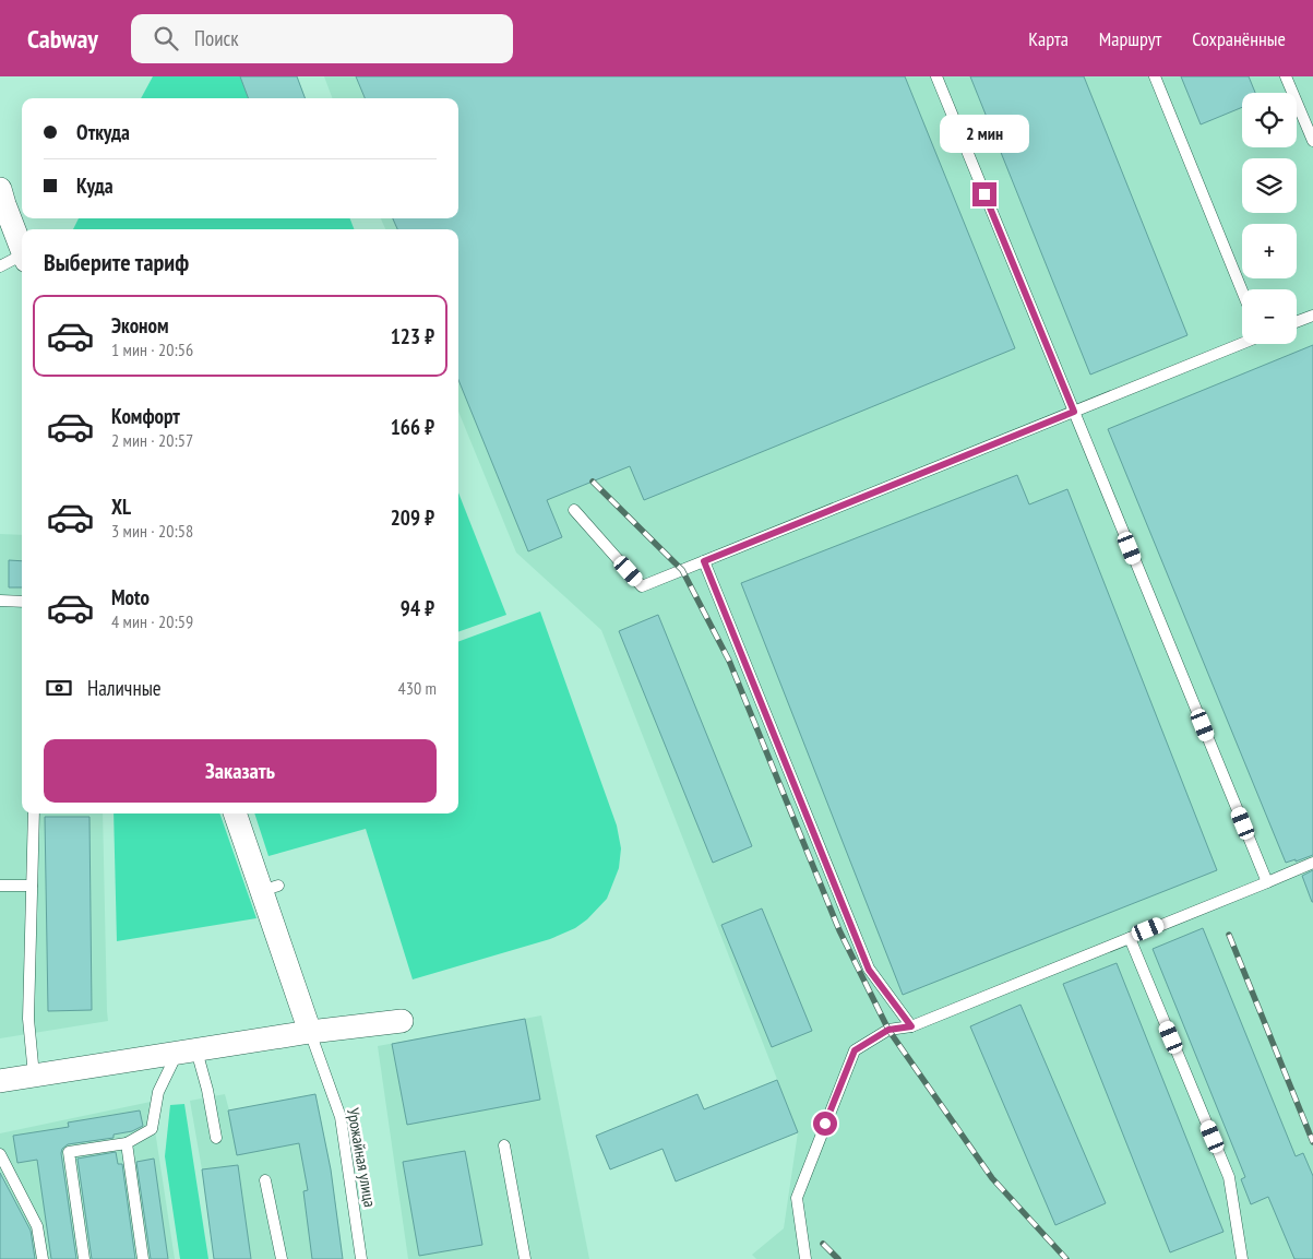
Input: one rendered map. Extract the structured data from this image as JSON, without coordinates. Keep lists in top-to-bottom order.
{
  "streets": {
    "lane": ["Урожайная улица"]
  },
  "page": {
    "header": "Cabway",
    "search": "Поиск",
    "nav": ["Карта", "Маршрут", "Сохранённые"],
    "map_buttons": ["+", "−"],
    "banner": ["Откуда", "Куда"],
    "bubble": "2 мин",
    "heading": "Выберите тариф",
    "list": [
      {
        "name": "Эконом",
        "note": "1 мин · 20:56",
        "value": "123 ₽"
      },
      {
        "name": "Комфорт",
        "note": "2 мин · 20:57",
        "value": "166 ₽"
      },
      {
        "name": "XL",
        "note": "3 мин · 20:58",
        "value": "209 ₽"
      },
      {
        "name": "Moto",
        "note": "4 мин · 20:59",
        "value": "94 ₽"
      }
    ],
    "pay": ["Наличные", "430 m"],
    "buttons": "Заказать"
  }
}
